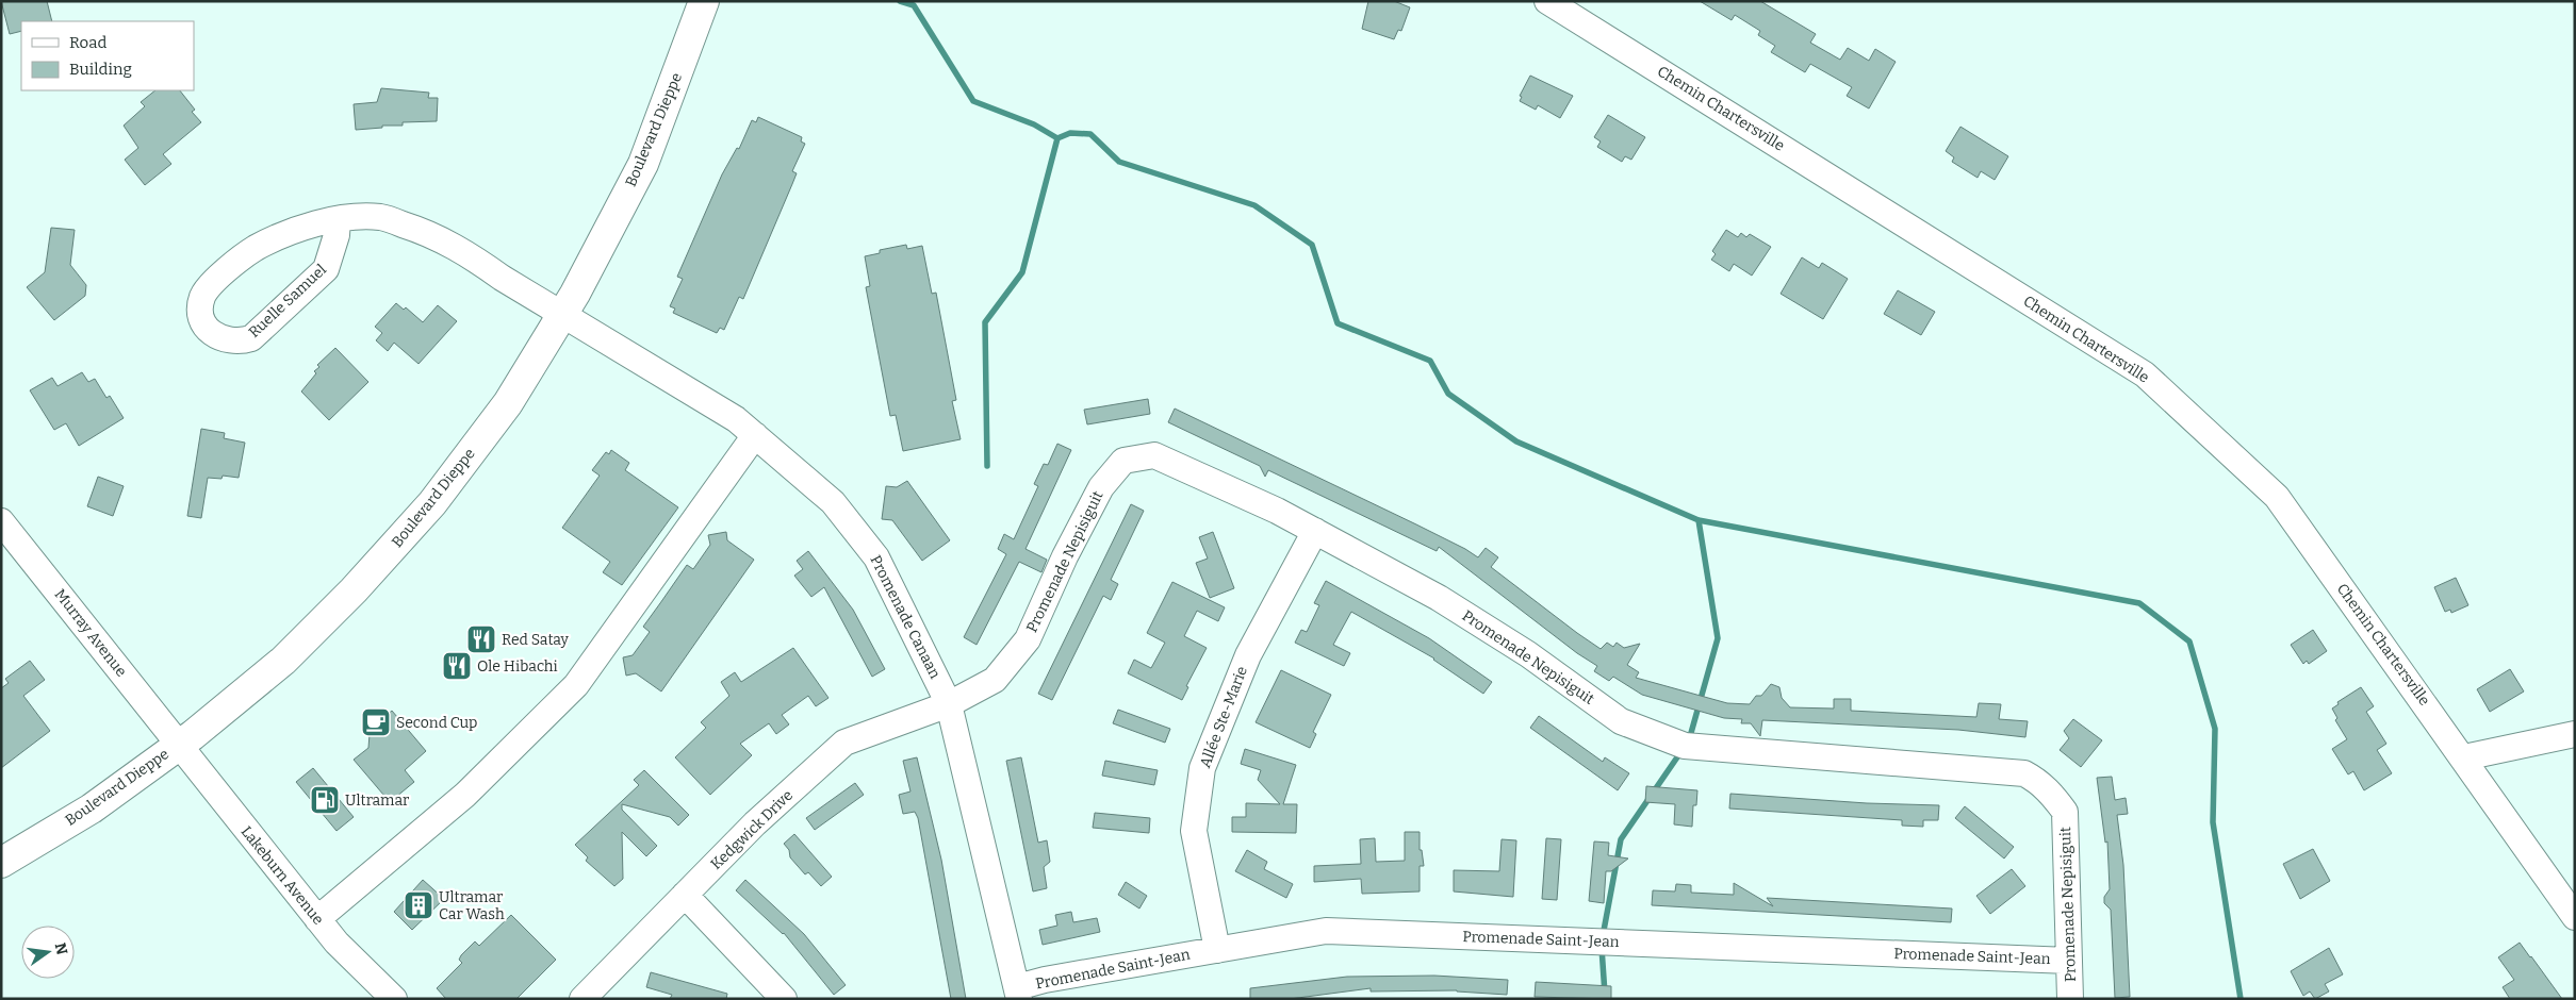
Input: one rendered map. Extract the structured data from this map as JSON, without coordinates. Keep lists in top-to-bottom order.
{
  "streets": {
    "main road": ["Boulevard Dieppe"],
    "street": [
      "Chemin Chartersville",
      "Ruelle Samuel",
      "Promenade Nepisiguit",
      "Promenade Canaan",
      "Murray Avenue",
      "Allée Ste-Marie",
      "Kedgwick Drive",
      "Lakeburn Avenue",
      "Promenade Saint-Jean"
    ]
  },
  "crossings": [
    ["Boulevard Dieppe", "Ruelle Samuel"],
    ["Boulevard Dieppe", "Promenade Canaan"],
    ["Boulevard Dieppe", "Murray Avenue"],
    ["Boulevard Dieppe", "Lakeburn Avenue"],
    ["Ruelle Samuel", "Promenade Canaan"],
    ["Promenade Nepisiguit", "Promenade Canaan"],
    ["Promenade Nepisiguit", "Allée Ste-Marie"],
    ["Promenade Nepisiguit", "Kedgwick Drive"],
    ["Promenade Nepisiguit", "Promenade Saint-Jean"],
    ["Promenade Canaan", "Kedgwick Drive"],
    ["Promenade Canaan", "Promenade Saint-Jean"],
    ["Murray Avenue", "Lakeburn Avenue"],
    ["Allée Ste-Marie", "Promenade Saint-Jean"]
  ],
  "places": {
    "restaurant": ["Red Satay", "Ole Hibachi"],
    "cafe": ["Second Cup"],
    "fuel station": ["Ultramar"],
    "building": ["Ultramar Car Wash"]
  },
  "legend": ["Road", "Building"],
  "north": "right"
}
